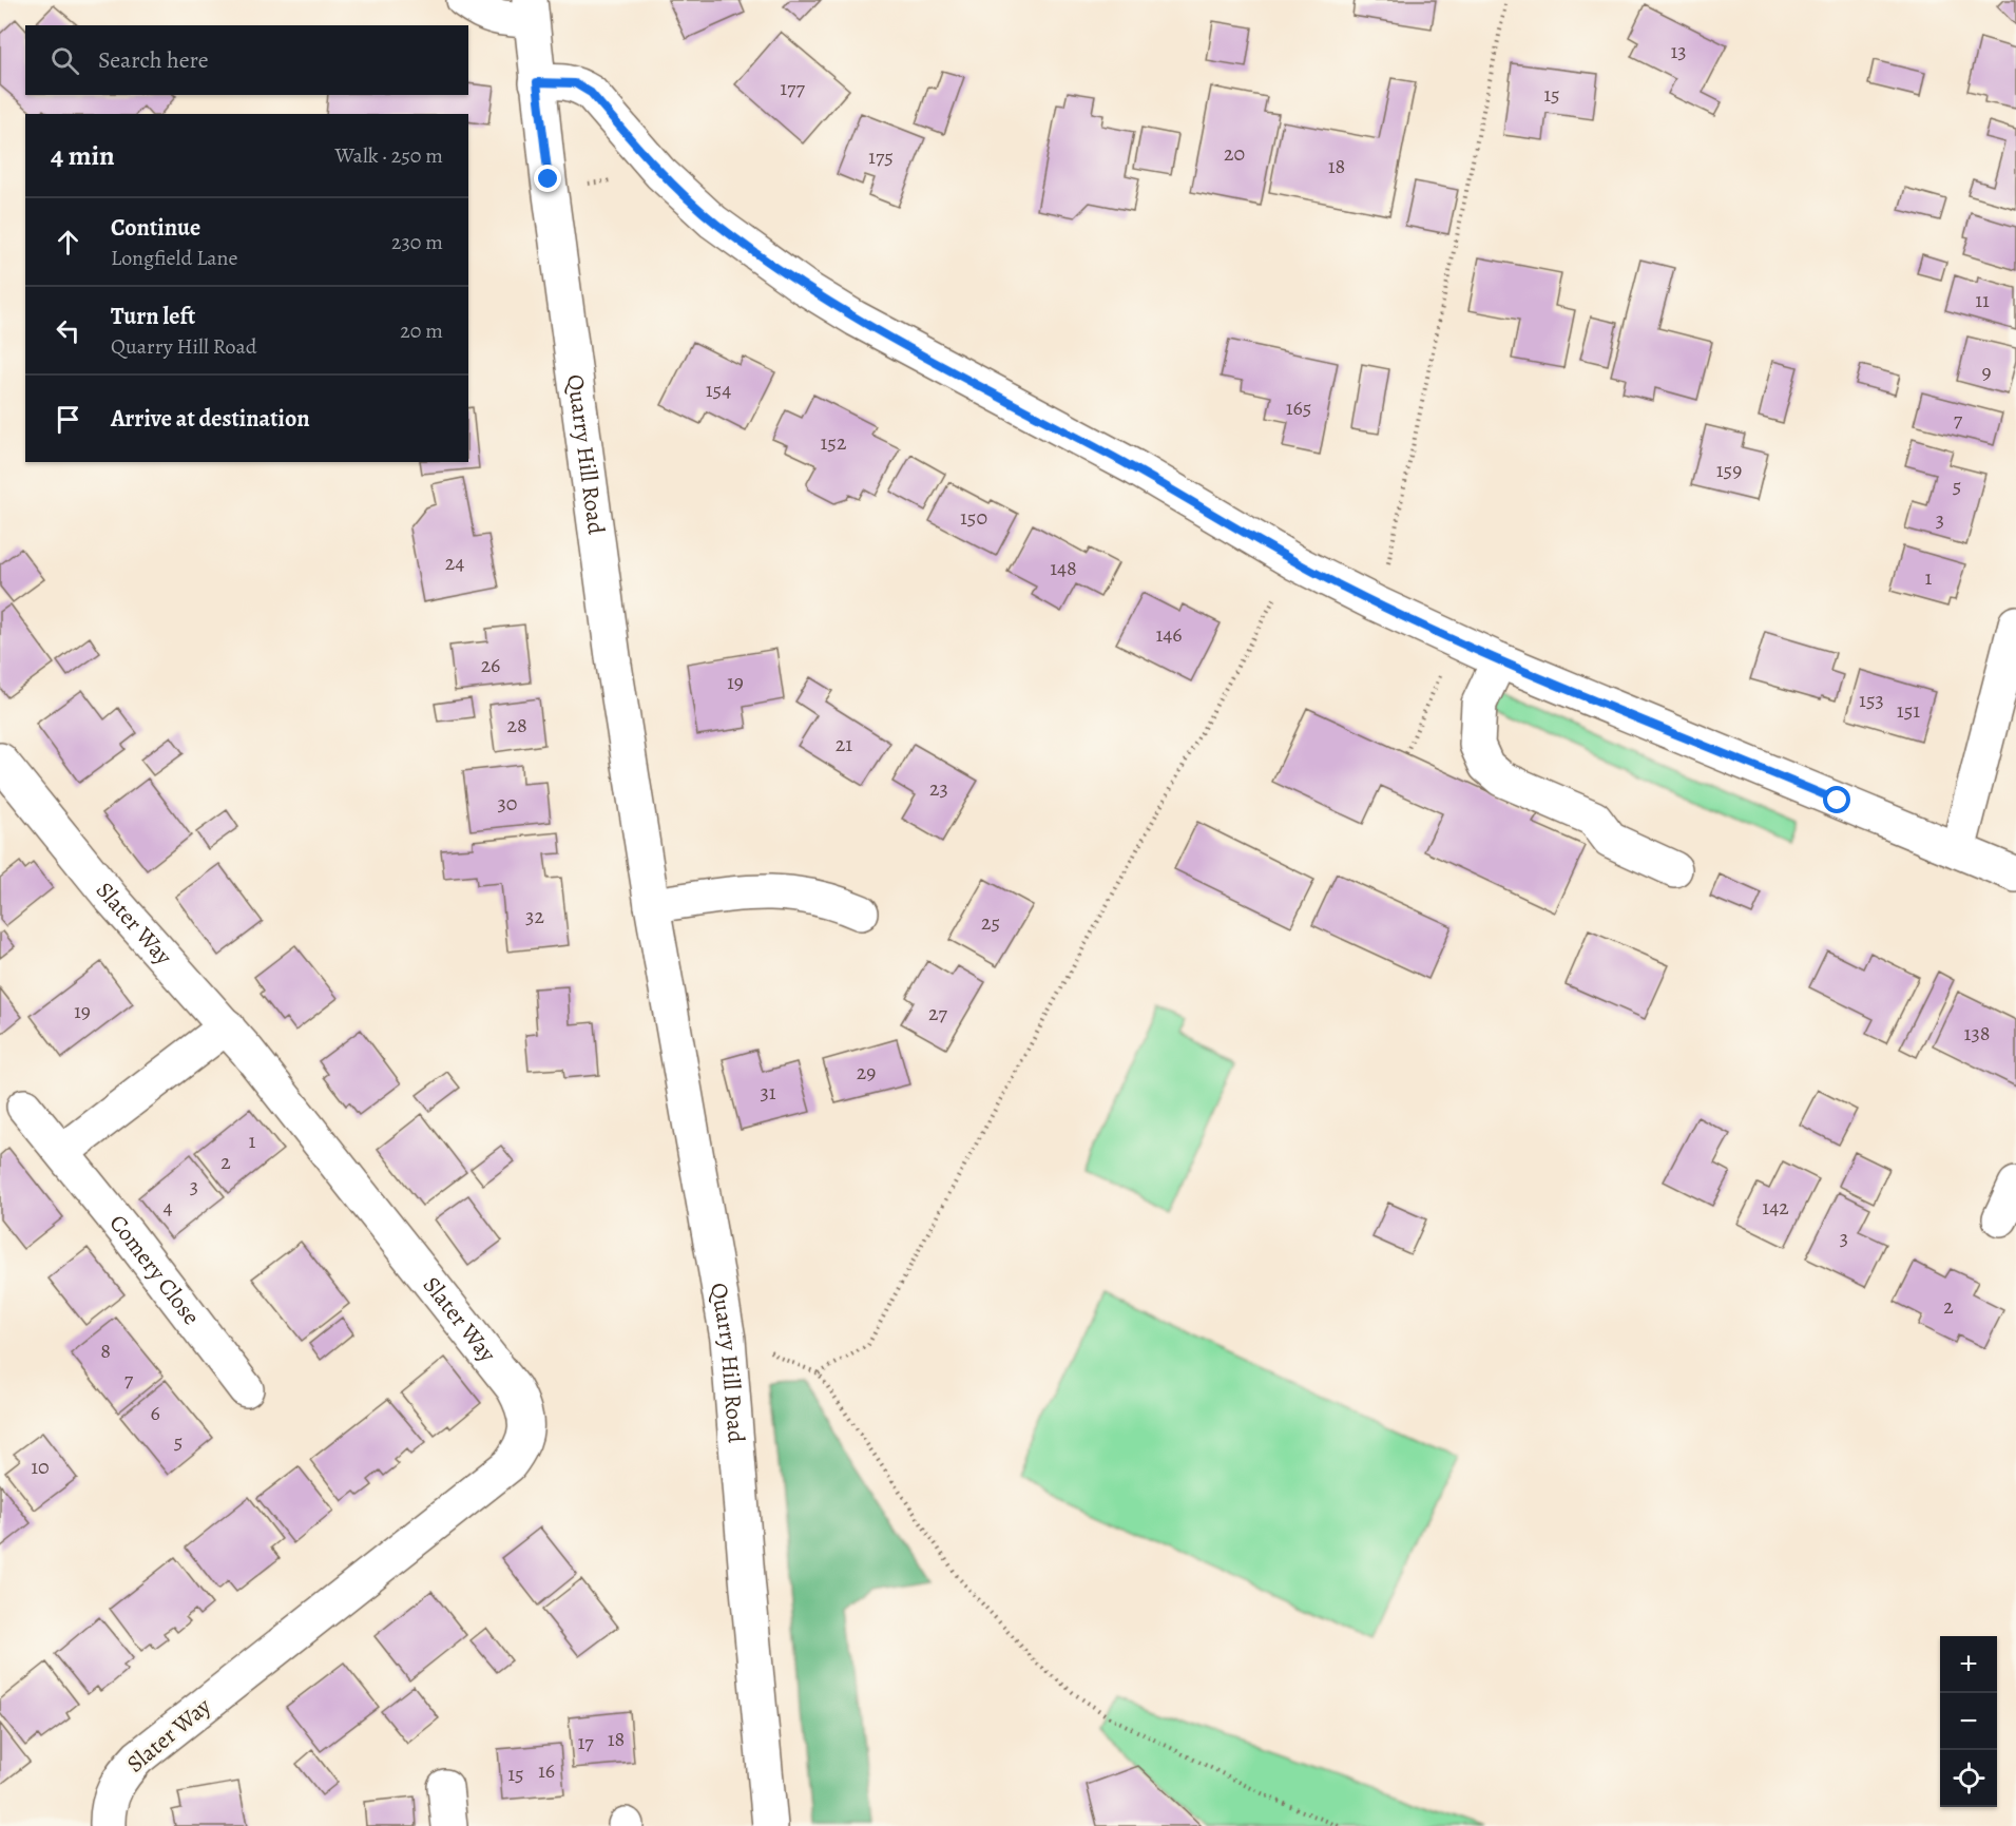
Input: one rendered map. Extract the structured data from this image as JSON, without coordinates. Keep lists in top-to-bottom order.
{
  "streets": {
    "street": ["Quarry Hill Road", "Slater Way", "Comery Close"]
  },
  "house_numbers": [
    "13",
    "177",
    "15",
    "20",
    "175",
    "18",
    "11",
    "9",
    "154",
    "165",
    "7",
    "152",
    "159",
    "5",
    "150",
    "3",
    "24",
    "148",
    "1",
    "146",
    "26",
    "19",
    "153",
    "151",
    "28",
    "21",
    "23",
    "30",
    "32",
    "25",
    "19",
    "27",
    "138",
    "29",
    "31",
    "1",
    "2",
    "3",
    "4",
    "142",
    "3",
    "2",
    "8",
    "7",
    "6",
    "5",
    "10",
    "18",
    "17",
    "16",
    "15"
  ],
  "page": {
    "search": "Search here",
    "heading": ["4 min", "Walk · 250 m"],
    "list": [
      ["Continue", "Longfield Lane", "230 m"],
      ["Turn left", "Quarry Hill Road", "20 m"],
      "Arrive at destination"
    ],
    "map_buttons": ["+", "−"]
  }
}
